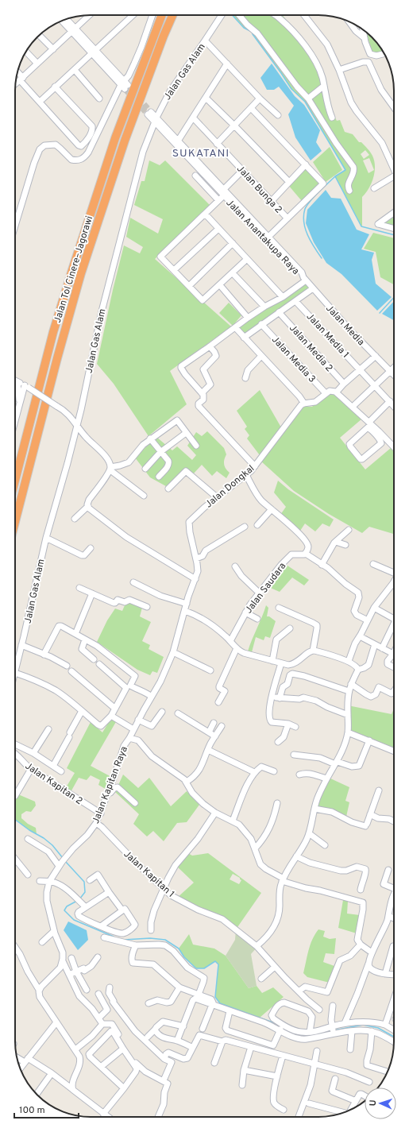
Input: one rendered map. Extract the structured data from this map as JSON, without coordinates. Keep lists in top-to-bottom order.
{
  "streets": {
    "highway": ["Jalan Tol Cinere–Jagorawi"],
    "street": [
      "Jalan Gas Alam",
      "Jalan Bunga 2",
      "Jalan Anantakupa Raya",
      "Jalan Media",
      "Jalan Media 1",
      "Jalan Media 2",
      "Jalan Media 3",
      "Jalan Dongkal",
      "Jalan Saudara",
      "Jalan Kapitan 2",
      "Jalan Kapitan Raya",
      "Jalan Kapitan 1"
    ]
  },
  "crossings": [
    ["Jalan Gas Alam", "Jalan Anantakupa Raya"],
    ["Jalan Anantakupa Raya", "Jalan Media"],
    ["Jalan Dongkal", "Jalan Kapitan Raya"],
    ["Jalan Kapitan 2", "Jalan Kapitan Raya"],
    ["Jalan Kapitan Raya", "Jalan Kapitan 1"]
  ],
  "districts": ["SUKATANI"],
  "scale_bar": "100 m",
  "north": "left"
}
